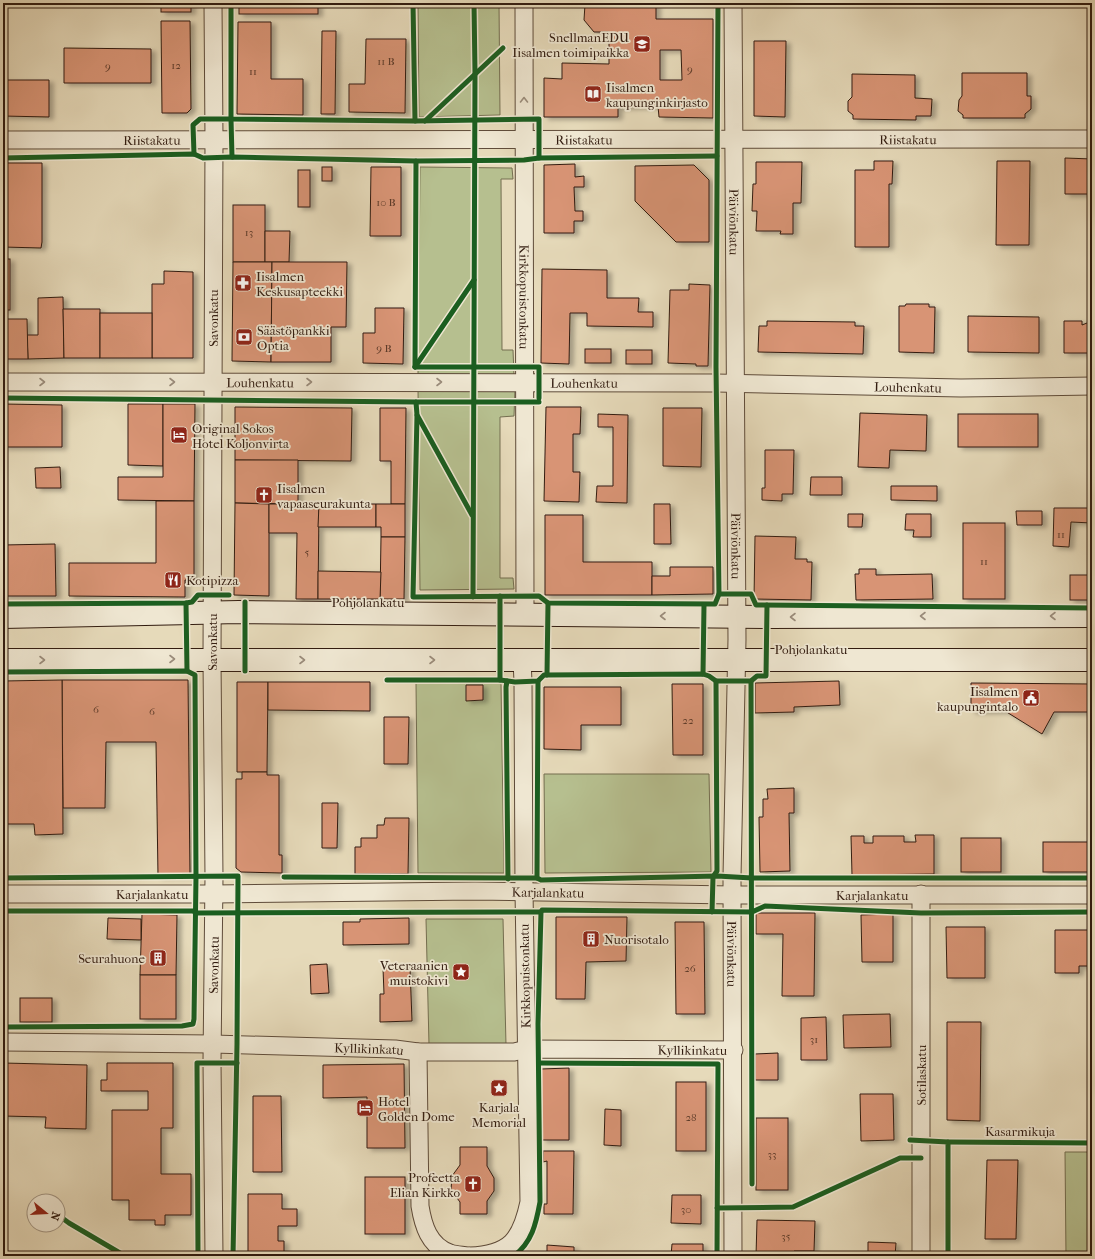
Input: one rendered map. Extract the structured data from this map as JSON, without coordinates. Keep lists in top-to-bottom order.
{
  "streets": {
    "main road": ["Pohjolankatu"],
    "street": [
      "Riistakatu",
      "Päiviönkatu",
      "Kirkkopuistonkatu",
      "Savonkatu",
      "Louhenkatu",
      "Karjalankatu",
      "Kyllikinkatu",
      "Sotilaskatu"
    ],
    "cycle path": ["Kasarmikuja"]
  },
  "crossings": [
    ["Riistakatu", "Päiviönkatu"],
    ["Riistakatu", "Kirkkopuistonkatu"],
    ["Riistakatu", "Savonkatu"],
    ["Päiviönkatu", "Louhenkatu"],
    ["Päiviönkatu", "Pohjolankatu"],
    ["Päiviönkatu", "Karjalankatu"],
    ["Päiviönkatu", "Kyllikinkatu"],
    ["Kirkkopuistonkatu", "Louhenkatu"],
    ["Kirkkopuistonkatu", "Pohjolankatu"],
    ["Kirkkopuistonkatu", "Karjalankatu"],
    ["Kirkkopuistonkatu", "Kyllikinkatu"],
    ["Savonkatu", "Louhenkatu"],
    ["Savonkatu", "Pohjolankatu"],
    ["Savonkatu", "Karjalankatu"],
    ["Savonkatu", "Kyllikinkatu"],
    ["Karjalankatu", "Sotilaskatu"]
  ],
  "one_way": ["Louhenkatu"],
  "places": {
    "school or university": ["SnellmanEDU Iisalmen toimipaikka"],
    "library": ["Iisalmen kaupunginkirjasto"],
    "pharmacy": ["Iisalmen Keskusapteekki"],
    "bank": ["Säästöpankki Optia"],
    "hotel": ["Original Sokos Hotel Koljonvirta", "Hotel Golden Dome"],
    "church": ["Iisalmen vapaaseurakunta", "Profeetta Elian Kirkko"],
    "restaurant": ["Kotipizza"],
    "public building": ["Iisalmen kaupungintalo"],
    "building": ["Nuorisotalo", "Seurahuone"],
    "place": ["Veteraanien muistokivi", "Karjala Memorial"]
  },
  "house_numbers": [
    "11 B",
    "12",
    "9",
    "9",
    "11",
    "10 B",
    "13",
    "9 B",
    "11",
    "5",
    "11",
    "6",
    "6",
    "22",
    "26",
    "31",
    "28",
    "33",
    "30",
    "35"
  ],
  "north": "right"
}
